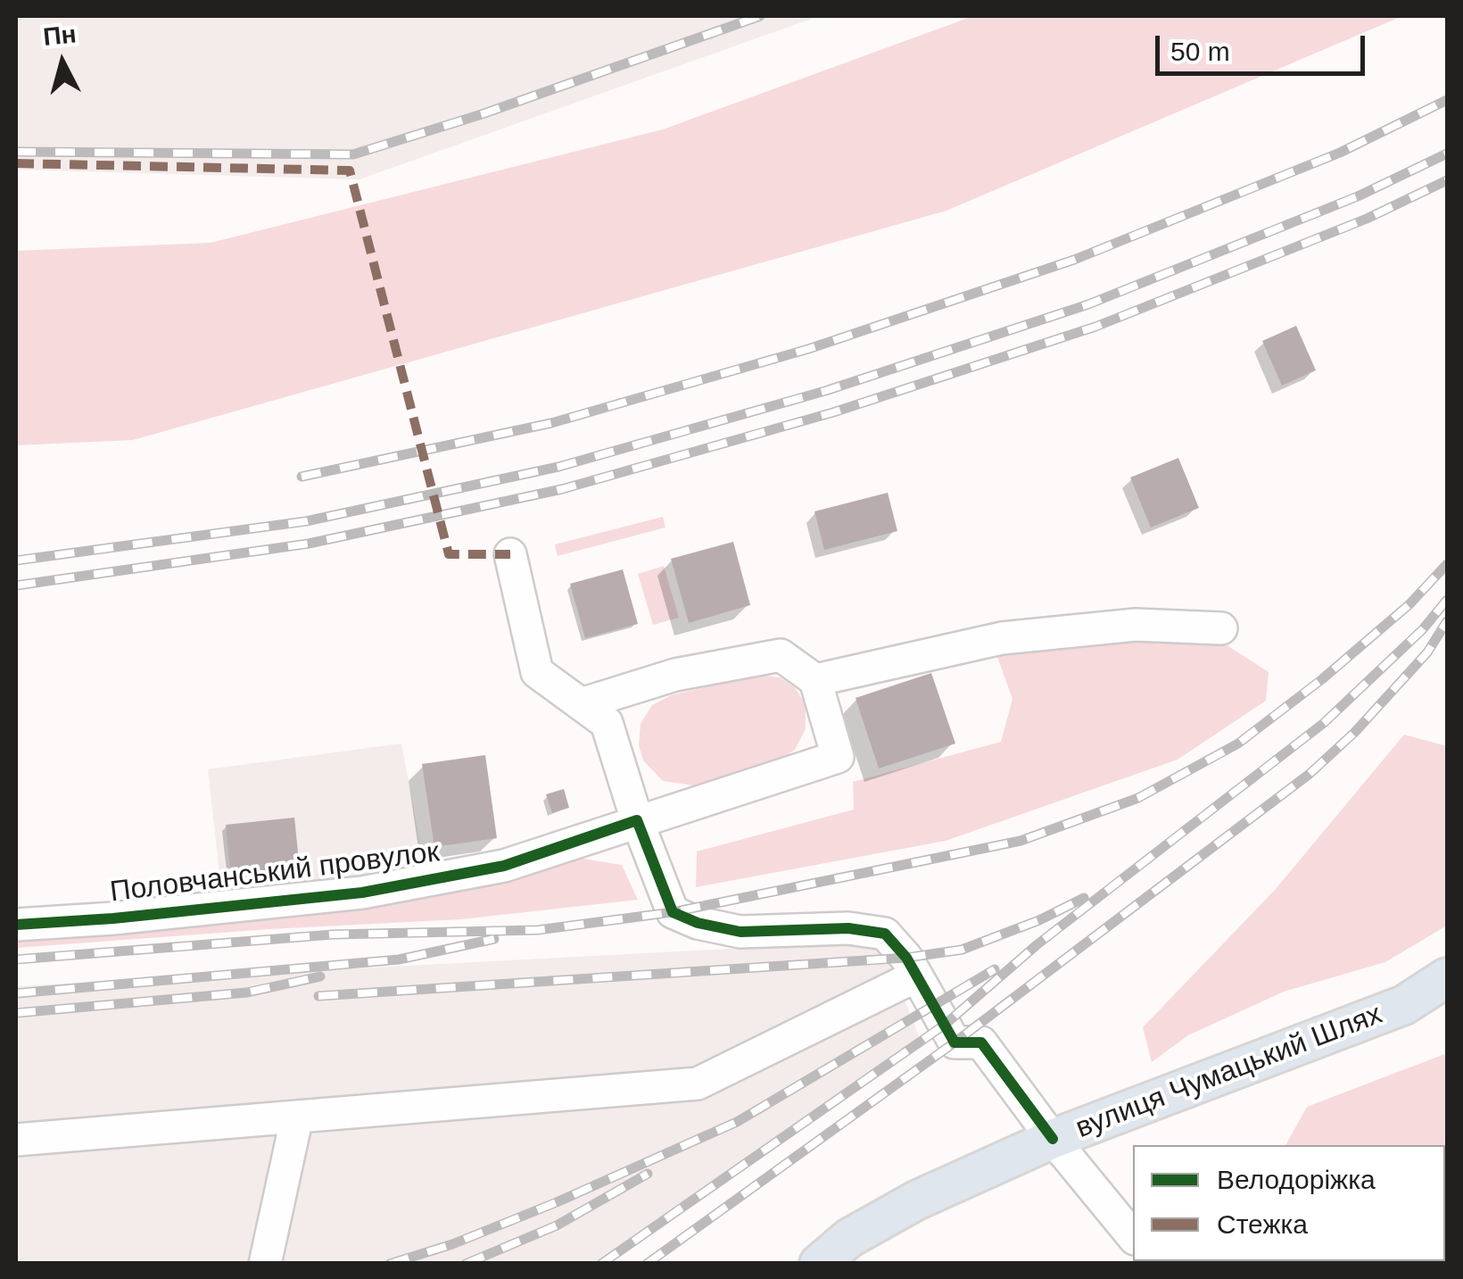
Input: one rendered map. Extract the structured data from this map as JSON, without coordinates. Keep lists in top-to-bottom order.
{
  "streets": {
    "main road": ["вулиця Чумацький Шлях"],
    "street": ["Половчанський провулок"]
  },
  "legend": ["Велодоріжка", "Стежка"],
  "scale_bar": "50 m",
  "north": "top"
}
